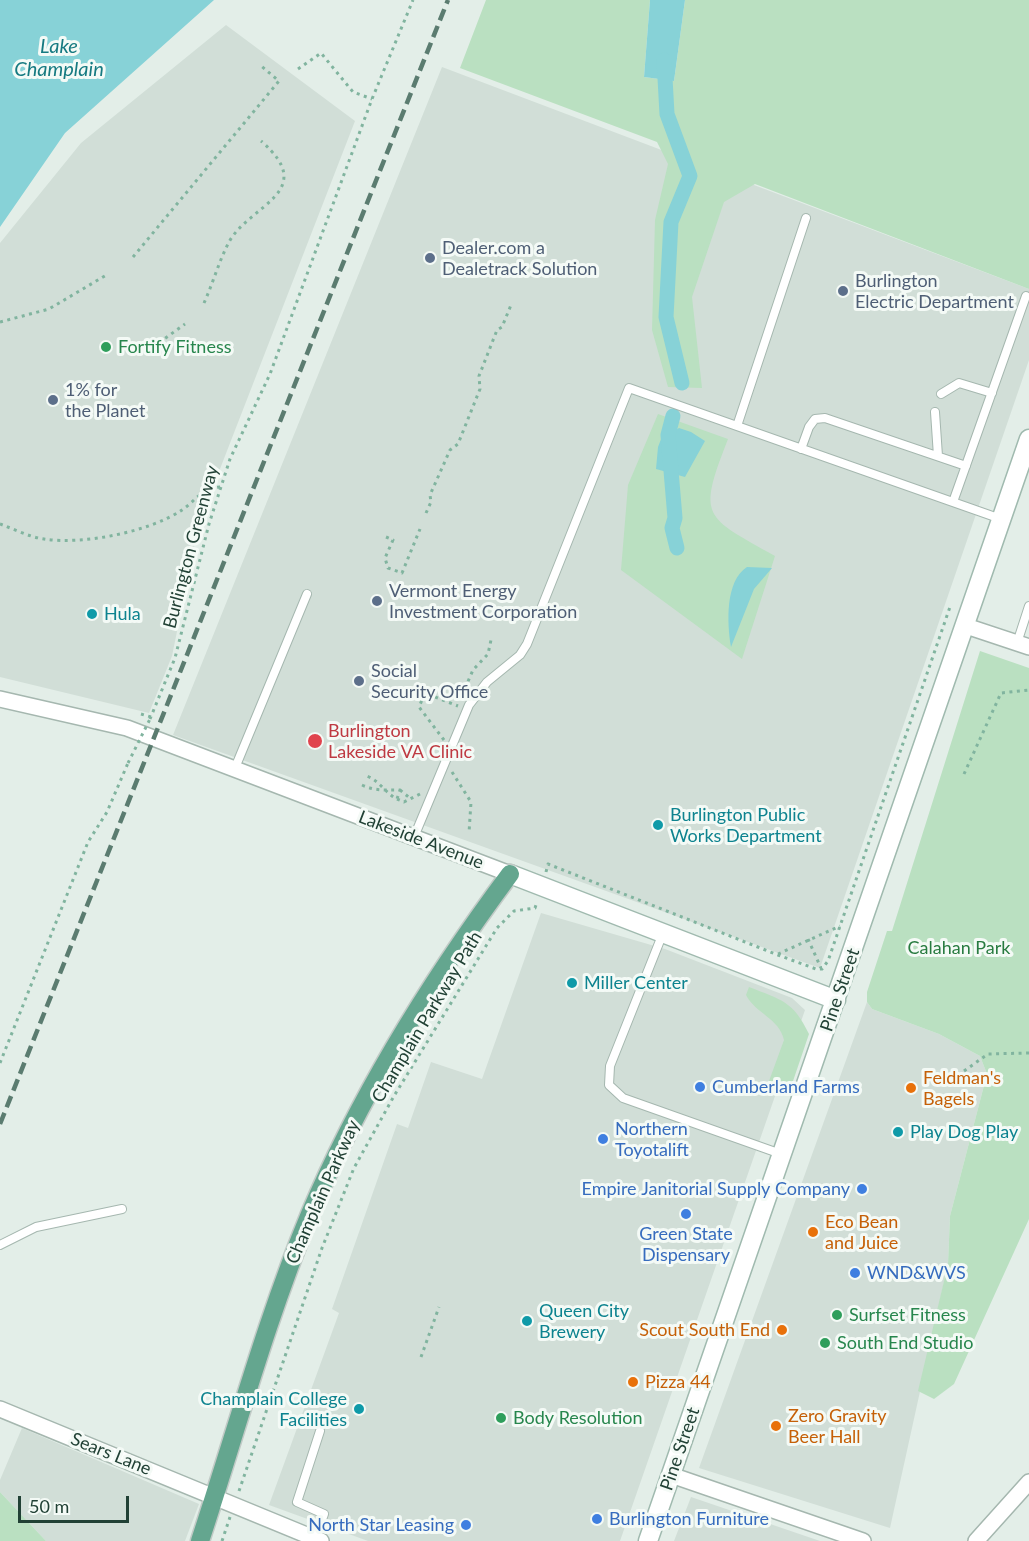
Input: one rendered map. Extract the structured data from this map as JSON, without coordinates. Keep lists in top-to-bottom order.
{
  "streets": {
    "main road": ["Lakeside Avenue", "Pine Street", "Champlain Parkway"],
    "street": ["Sears Lane"],
    "path": ["Burlington Greenway", "Champlain Parkway Path"]
  },
  "crossings": [
    ["Lakeside Avenue", "Pine Street"],
    ["Lakeside Avenue", "Champlain Parkway Path"],
    ["Lakeside Avenue", "Champlain Parkway"],
    ["Champlain Parkway Path", "Sears Lane"],
    ["Champlain Parkway", "Sears Lane"]
  ],
  "water": ["Lake Champlain"],
  "parks": ["Calahan Park"],
  "places": [
    "Dealer.com a Dealetrack Solution",
    "Burlington Electric Department",
    "Fortify Fitness",
    "1% for the Planet",
    "Vermont Energy Investment Corporation",
    "Hula",
    "Social Security Office",
    "Burlington Lakeside VA Clinic",
    "Burlington Public Works Department",
    "Miller Center",
    "Cumberland Farms",
    "Feldman's Bagels",
    "Play Dog Play",
    "Northern Toyotalift",
    "Empire Janitorial Supply Company",
    "Green State Dispensary",
    "Eco Bean and Juice",
    "WND&WVS",
    "Surfset Fitness",
    "Queen City Brewery",
    "Scout South End",
    "South End Studio",
    "Pizza 44",
    "Champlain College Facilities",
    "Body Resolution",
    "Zero Gravity Beer Hall",
    "Burlington Furniture",
    "North Star Leasing"
  ],
  "scale_bar": "50 m"
}
